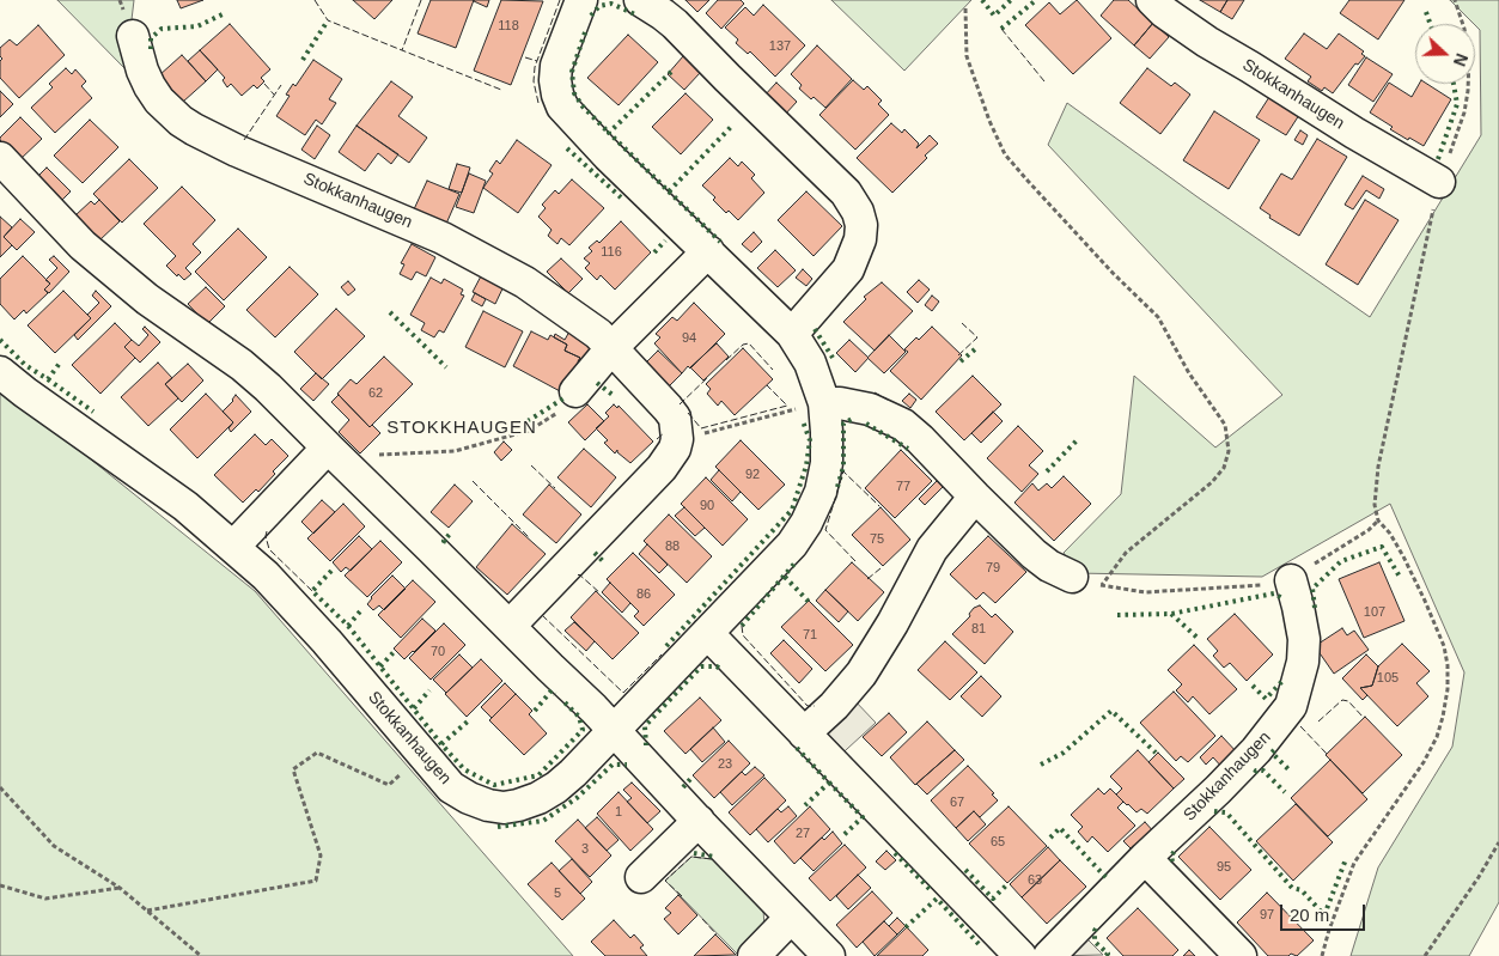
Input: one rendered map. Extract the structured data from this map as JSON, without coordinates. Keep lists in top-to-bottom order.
{
  "streets": {
    "street": ["Stokkanhaugen"]
  },
  "districts": ["STOKKHAUGEN"],
  "house_numbers": [
    "118",
    "137",
    "116",
    "94",
    "62",
    "92",
    "77",
    "90",
    "75",
    "88",
    "79",
    "86",
    "107",
    "81",
    "71",
    "70",
    "105",
    "23",
    "67",
    "1",
    "27",
    "65",
    "3",
    "95",
    "63",
    "5",
    "97"
  ],
  "scale_bar": "20 m",
  "north": "right"
}
